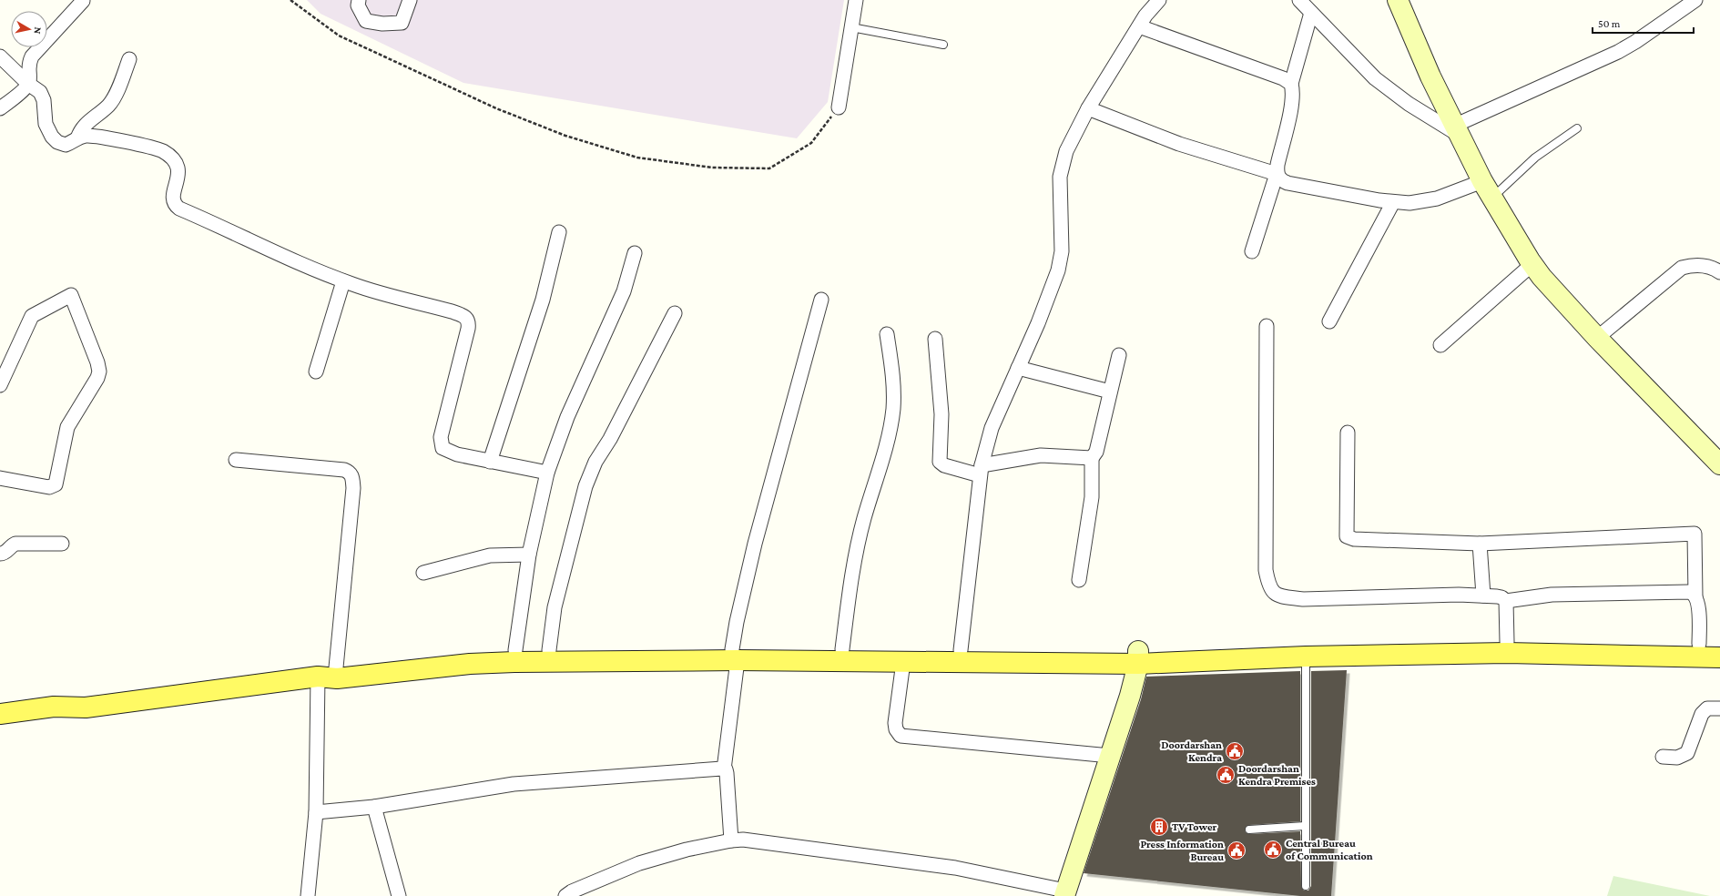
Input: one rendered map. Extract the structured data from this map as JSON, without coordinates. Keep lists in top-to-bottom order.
{
  "places": {
    "public building": [
      "Doordarshan Kendra",
      "Doordarshan Kendra Premises",
      "Central Bureau of Communication",
      "Press Information Bureau"
    ],
    "building": ["TV Tower"]
  },
  "scale_bar": "50 m",
  "north": "right"
}
